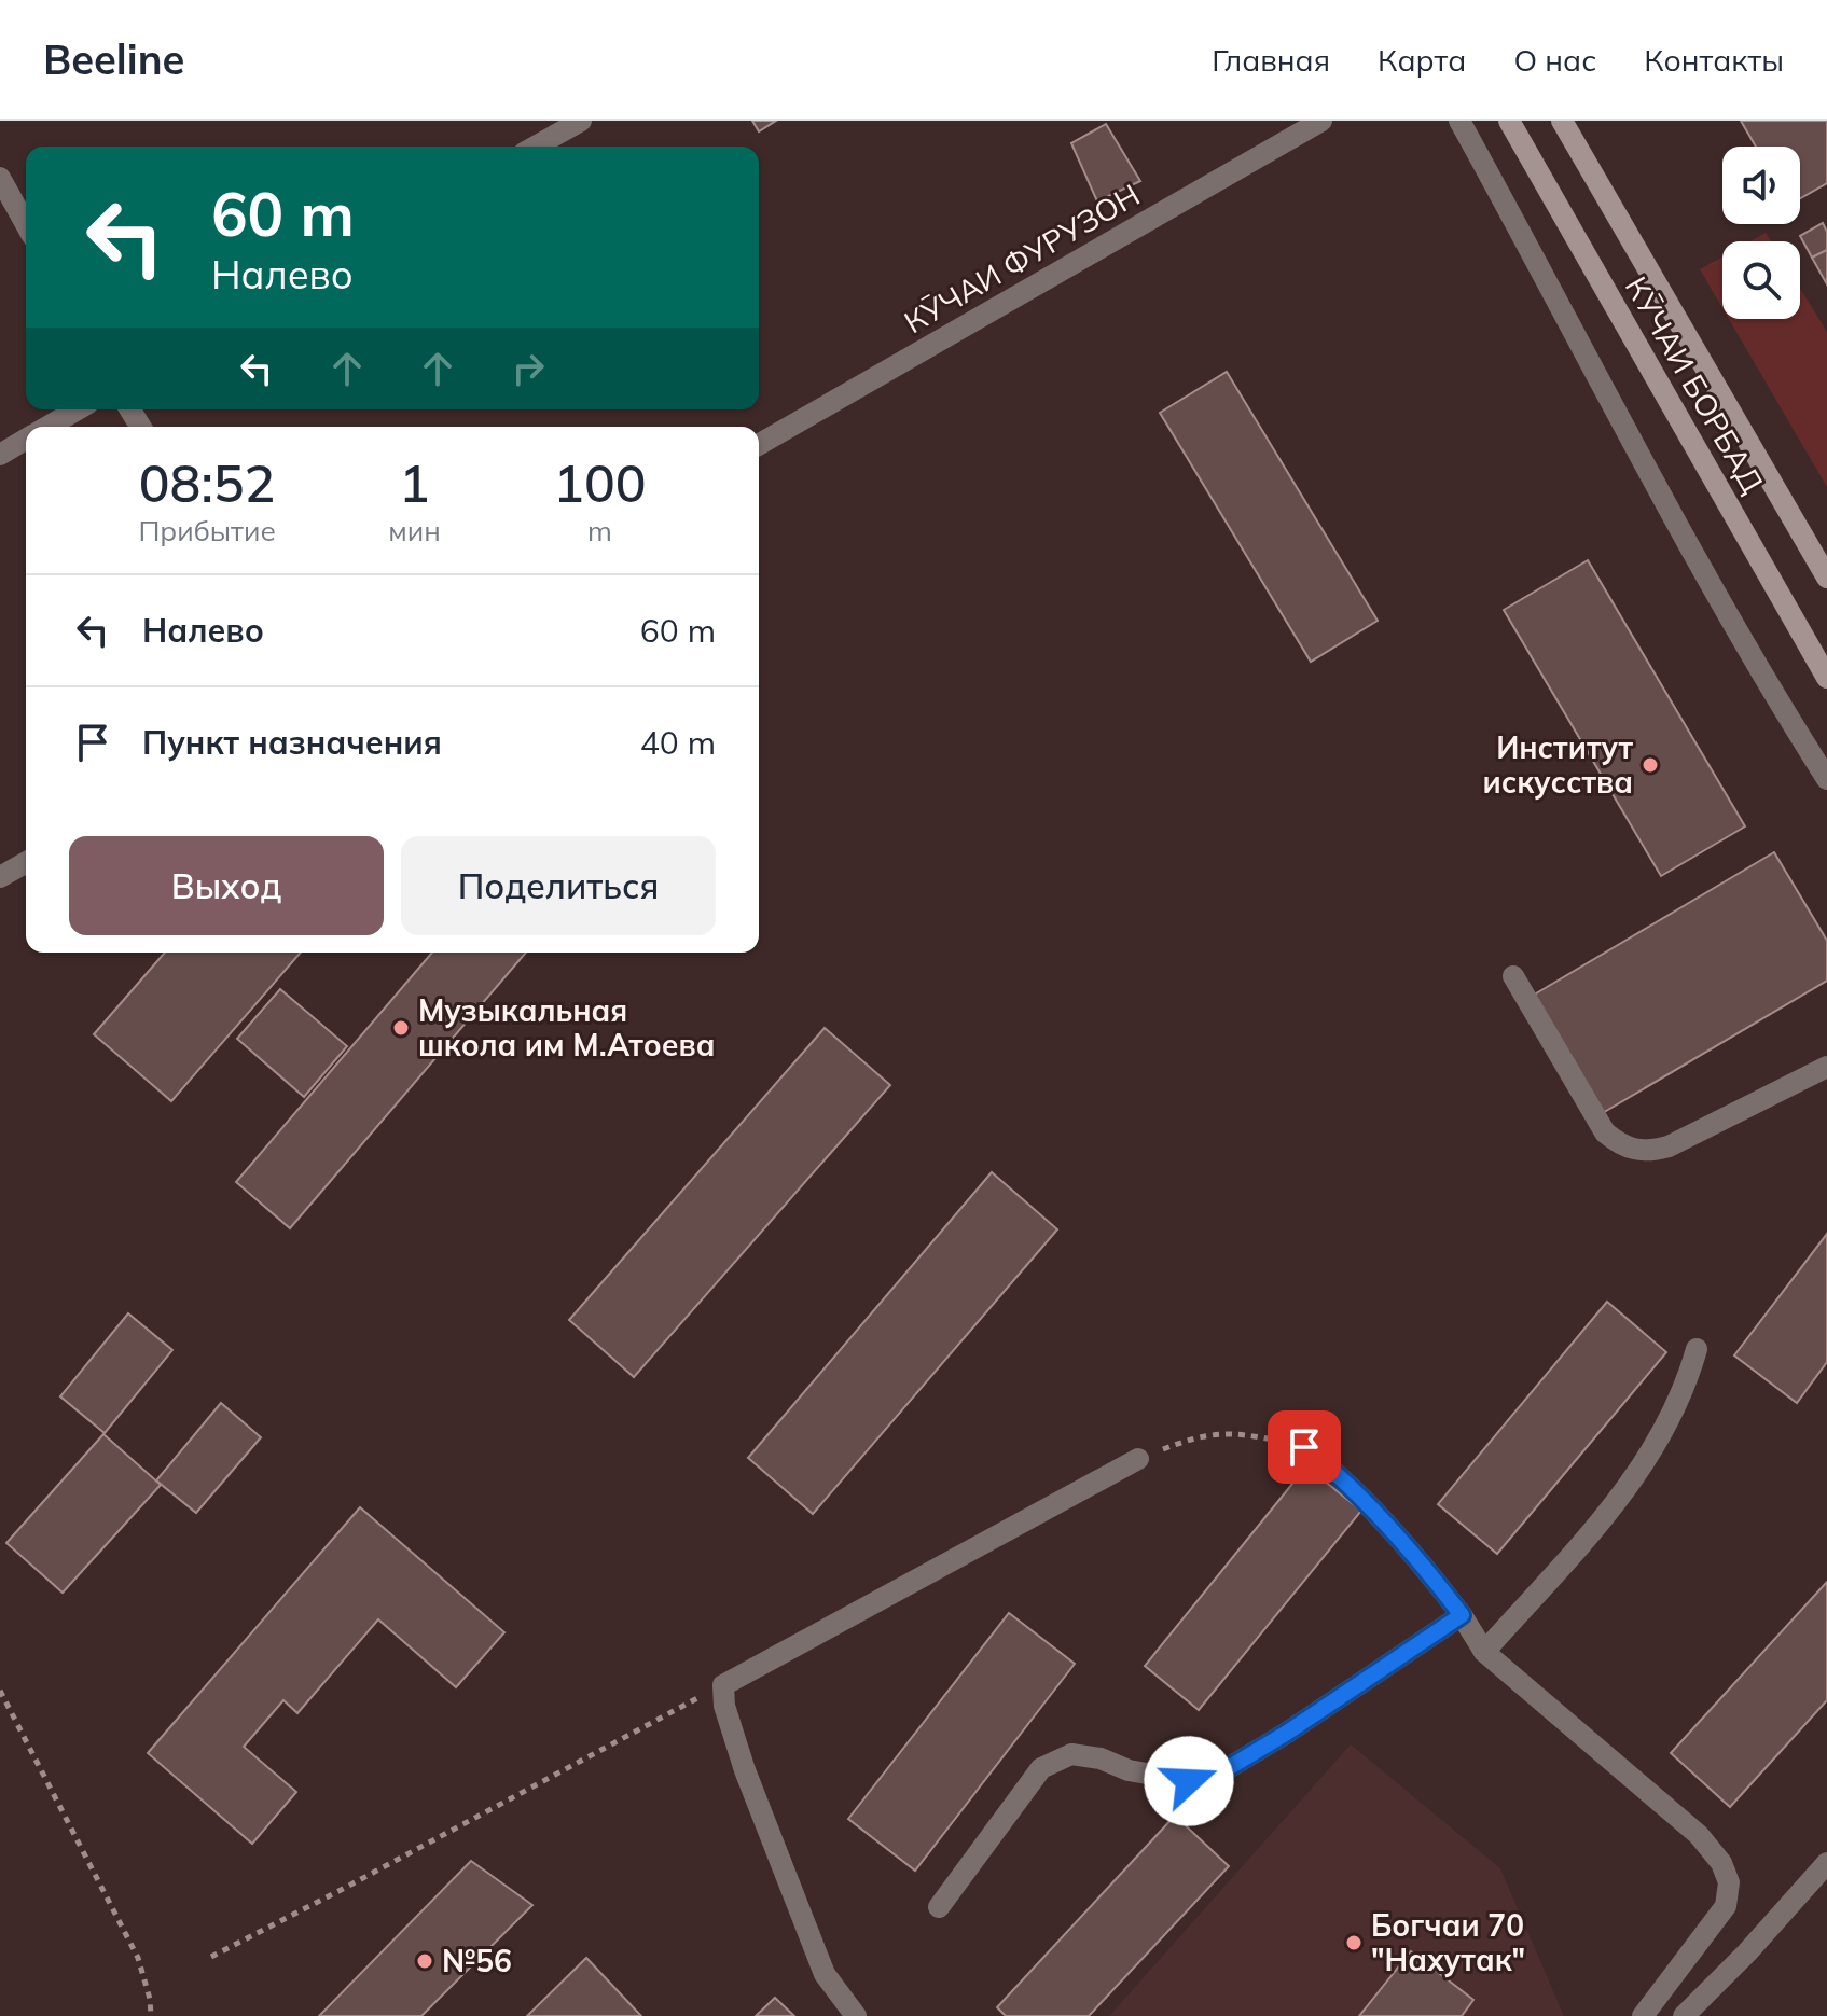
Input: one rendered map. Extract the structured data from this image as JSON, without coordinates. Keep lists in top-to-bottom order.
{
  "streets": {
    "main road": ["КӮЧАИ БОРБАД"],
    "street": ["КӮЧАИ ФУРУЗОН"]
  },
  "places": [
    "Институт искусства",
    "Музыкальная школа им М.Атоева",
    "Богчаи 70 \"Нахутак\"",
    "№56"
  ],
  "page": {
    "header": "Beeline",
    "nav": [
      "Главная",
      "Карта",
      "О нас",
      "Контакты"
    ],
    "turn": ["60 m", "Налево"],
    "eta": [
      "08:52",
      "Прибытие",
      "1",
      "мин",
      "100",
      "m"
    ],
    "list": [
      {
        "name": "Налево",
        "value": "60 m"
      },
      {
        "name": "Пункт назначения",
        "value": "40 m"
      }
    ],
    "buttons": ["Выход", "Поделиться"]
  }
}
